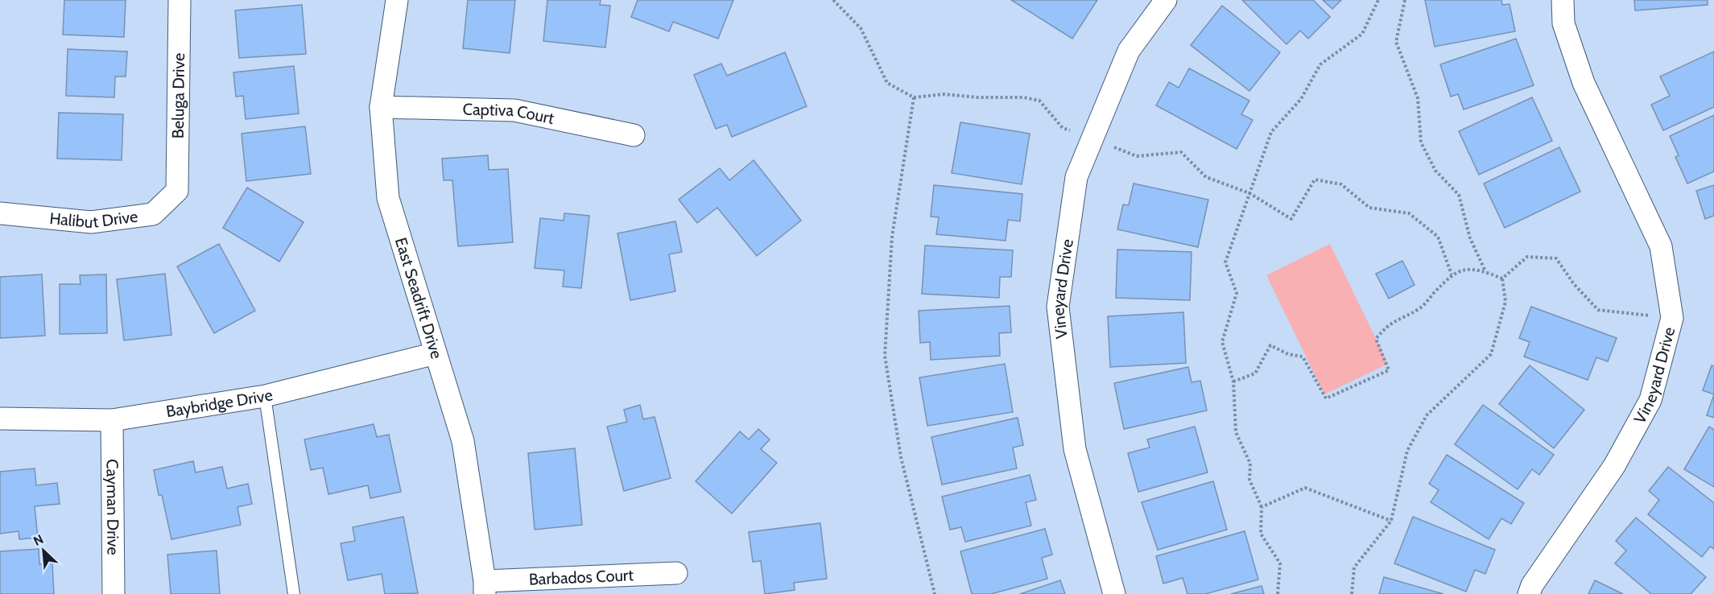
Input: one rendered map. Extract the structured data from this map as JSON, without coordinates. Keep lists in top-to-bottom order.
{
  "streets": {
    "street": [
      "Beluga Drive",
      "Captiva Court",
      "Halibut Drive",
      "Vineyard Drive",
      "East Seadrift Drive",
      "Baybridge Drive",
      "Cayman Drive",
      "Barbados Court"
    ]
  },
  "crossings": [
    ["Beluga Drive", "Halibut Drive"],
    ["Captiva Court", "East Seadrift Drive"],
    ["East Seadrift Drive", "Baybridge Drive"],
    ["East Seadrift Drive", "Barbados Court"],
    ["Baybridge Drive", "Cayman Drive"]
  ],
  "north": "top left"
}
